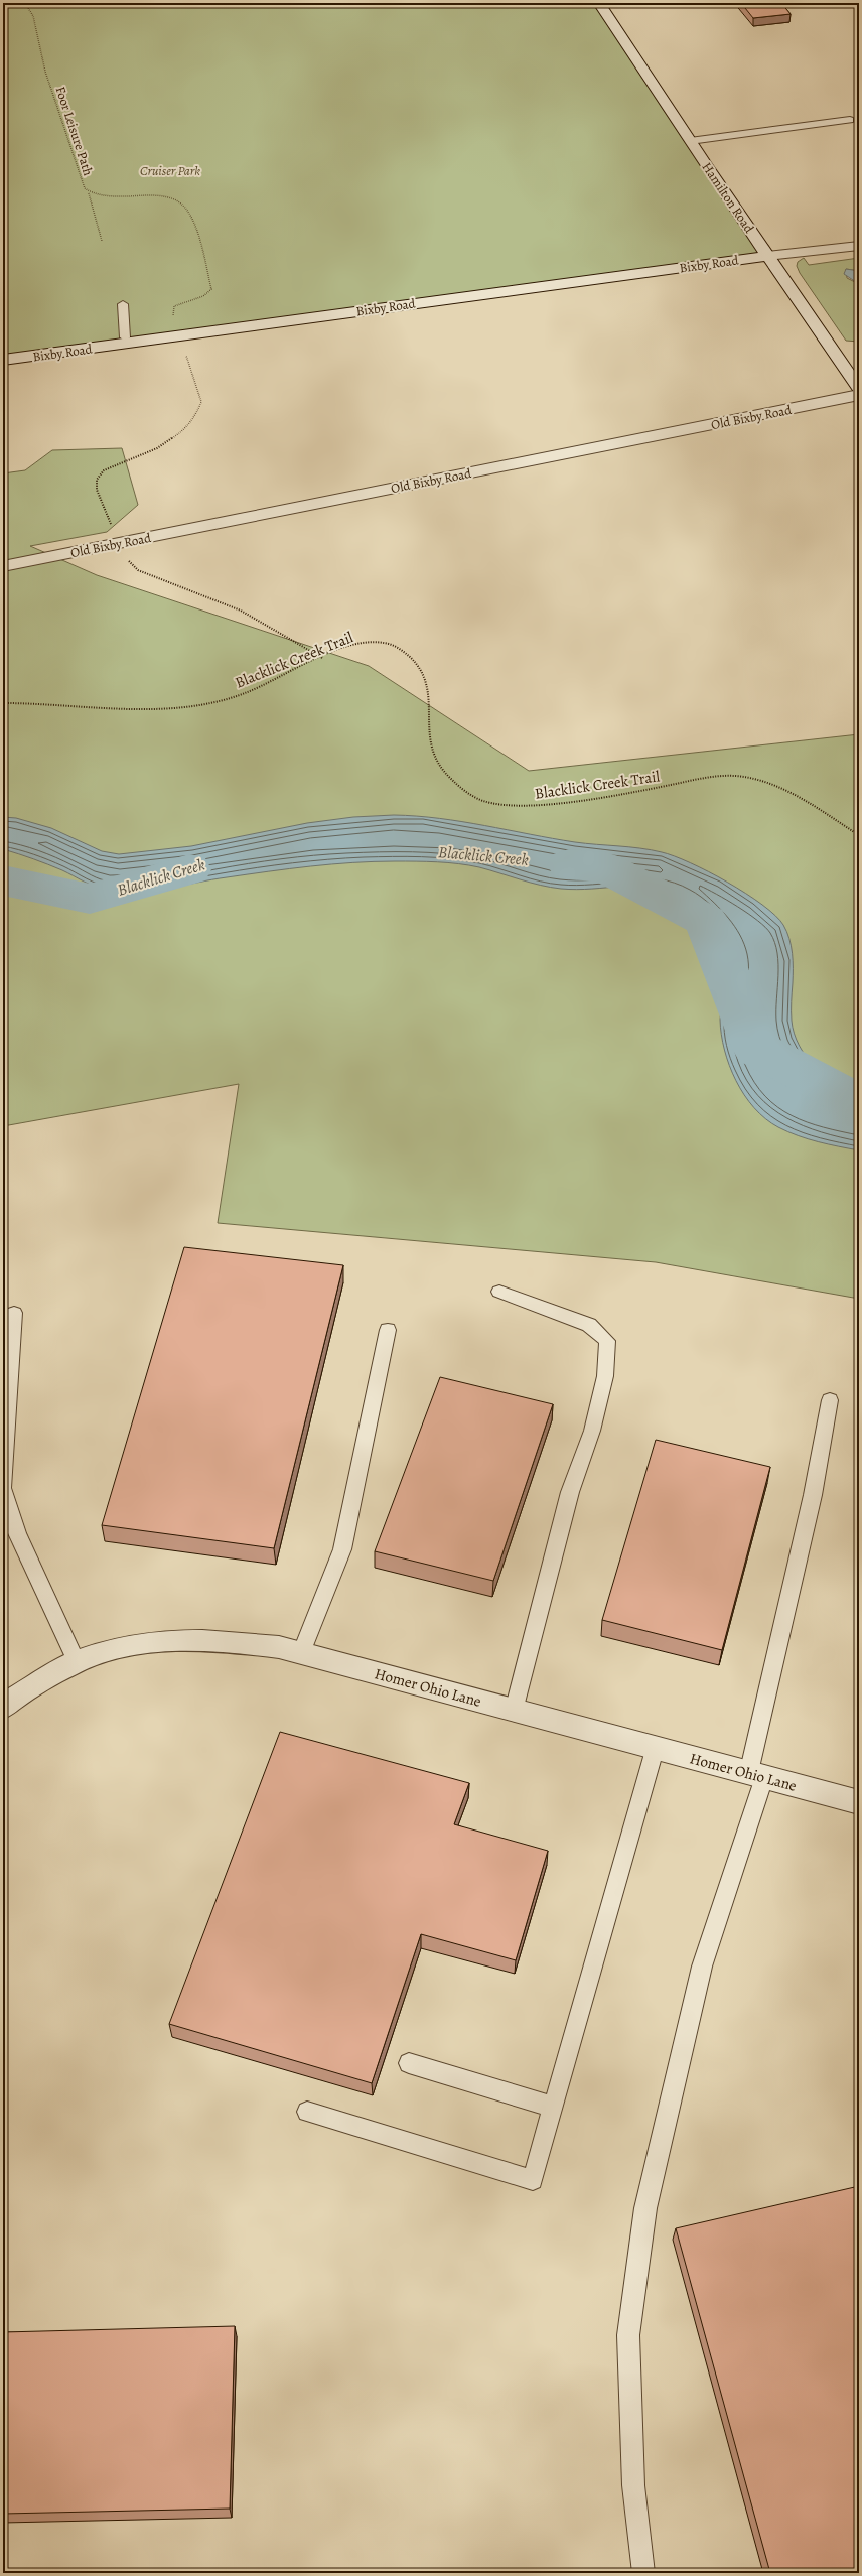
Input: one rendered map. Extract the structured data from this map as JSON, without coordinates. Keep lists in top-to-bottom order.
{
  "streets": {
    "street": [
      "Hamilton Road",
      "Bixby Road",
      "Old Bixby Road",
      "Homer Ohio Lane"
    ],
    "path": ["Foor Leisure Path", "Blacklick Creek Trail"]
  },
  "crossings": [
    ["Foor Leisure Path", "Bixby Road"],
    ["Foor Leisure Path", "Old Bixby Road"],
    ["Foor Leisure Path", "Blacklick Creek Trail"],
    ["Hamilton Road", "Bixby Road"]
  ],
  "water": ["Blacklick Creek"],
  "parks": ["Cruiser Park"]
}
